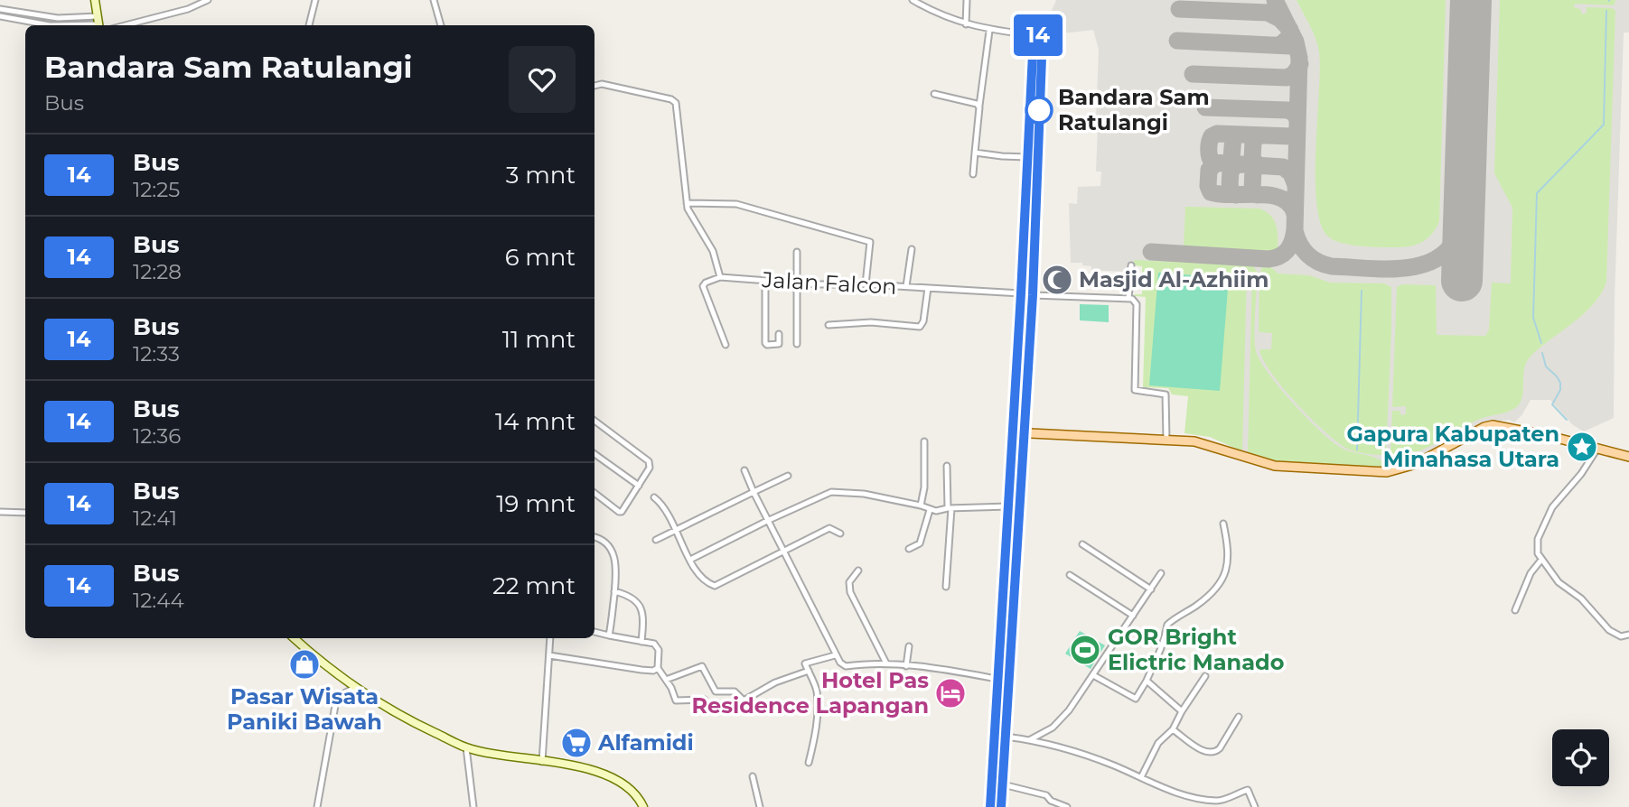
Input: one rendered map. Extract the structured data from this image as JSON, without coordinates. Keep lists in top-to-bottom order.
{
  "streets": {
    "street": ["Jalan Falcon"]
  },
  "places": {
    "other": ["Bandara Sam Ratulangi"],
    "mosque": ["Masjid Al-Azhiim"],
    "place": ["Gapura Kabupaten Minahasa Utara"],
    "sports": ["GOR Bright Elictric Manado"],
    "shop": ["Pasar Wisata Paniki Bawah"],
    "hotel": ["Hotel Pas Residence Lapangan"],
    "supermarket": ["Alfamidi"]
  },
  "lines": ["bus line 14"],
  "page": {
    "on_map": "14",
    "heading": ["Bandara Sam Ratulangi", "Bus"],
    "list": [
      {
        "mark": "14",
        "name": "Bus",
        "note": "12:25",
        "value": "3 mnt"
      },
      {
        "mark": "14",
        "name": "Bus",
        "note": "12:28",
        "value": "6 mnt"
      },
      {
        "mark": "14",
        "name": "Bus",
        "note": "12:33",
        "value": "11 mnt"
      },
      {
        "mark": "14",
        "name": "Bus",
        "note": "12:36",
        "value": "14 mnt"
      },
      {
        "mark": "14",
        "name": "Bus",
        "note": "12:41",
        "value": "19 mnt"
      },
      {
        "mark": "14",
        "name": "Bus",
        "note": "12:44",
        "value": "22 mnt"
      }
    ]
  }
}
